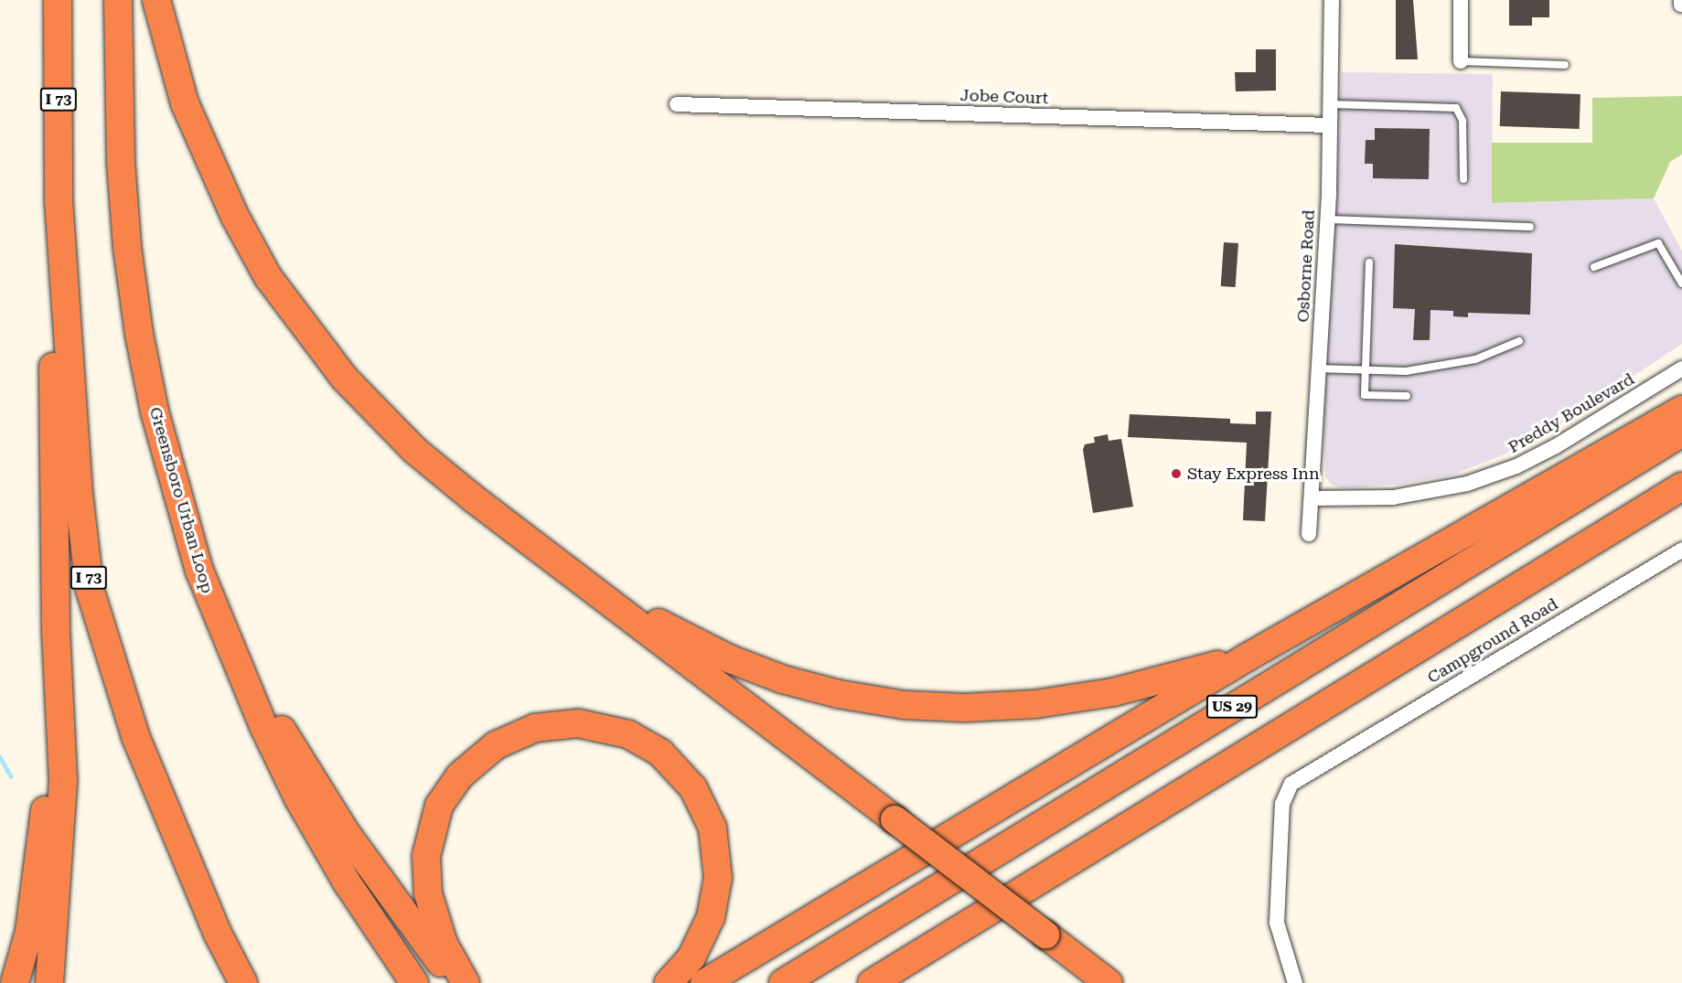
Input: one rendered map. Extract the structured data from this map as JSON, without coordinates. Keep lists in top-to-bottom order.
{
  "streets": {
    "highway": ["I 73", "Greensboro Urban Loop", "US 29"],
    "street": [
      "Jobe Court",
      "Osborne Road",
      "Preddy Boulevard",
      "Campground Road"
    ]
  },
  "crossings": [
    ["Jobe Court", "Osborne Road"],
    ["Osborne Road", "Preddy Boulevard"]
  ],
  "places": ["Stay Express Inn"]
}
